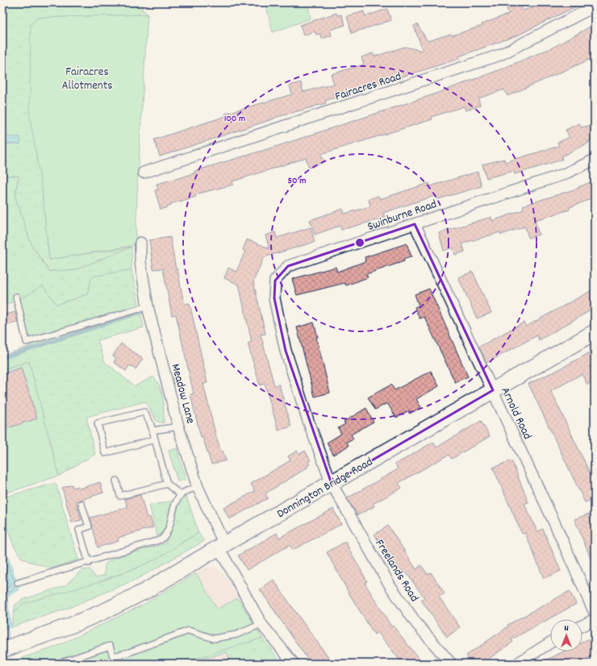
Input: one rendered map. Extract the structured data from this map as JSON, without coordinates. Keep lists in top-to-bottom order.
{
  "streets": {
    "main road": ["Donnington Bridge Road"],
    "street": [
      "Fairacres Road",
      "Swinburne Road",
      "Meadow Lane",
      "Arnold Road",
      "Freelands Road"
    ]
  },
  "crossings": [
    ["Swinburne Road", "Arnold Road"],
    ["Swinburne Road", "Donnington Bridge Road"],
    ["Swinburne Road", "Freelands Road"],
    ["Meadow Lane", "Donnington Bridge Road"],
    ["Arnold Road", "Donnington Bridge Road"],
    ["Donnington Bridge Road", "Freelands Road"]
  ],
  "parks": ["Fairacres Allotments"],
  "north": "top",
  "rings": ["100 m", "50 m"]
}
